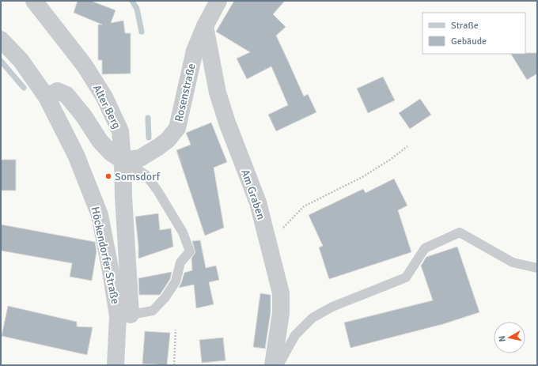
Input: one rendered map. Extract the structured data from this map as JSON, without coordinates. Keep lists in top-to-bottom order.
{
  "streets": {
    "street": [
      "Rosenstraße",
      "Alter Berg",
      "Am Graben",
      "Höckendorfer Straße"
    ]
  },
  "crossings": [
    ["Rosenstraße", "Alter Berg"],
    ["Rosenstraße", "Am Graben"],
    ["Alter Berg", "Höckendorfer Straße"]
  ],
  "places": ["Somsdorf"],
  "legend": ["Straße", "Gebäude"],
  "north": "left"
}
